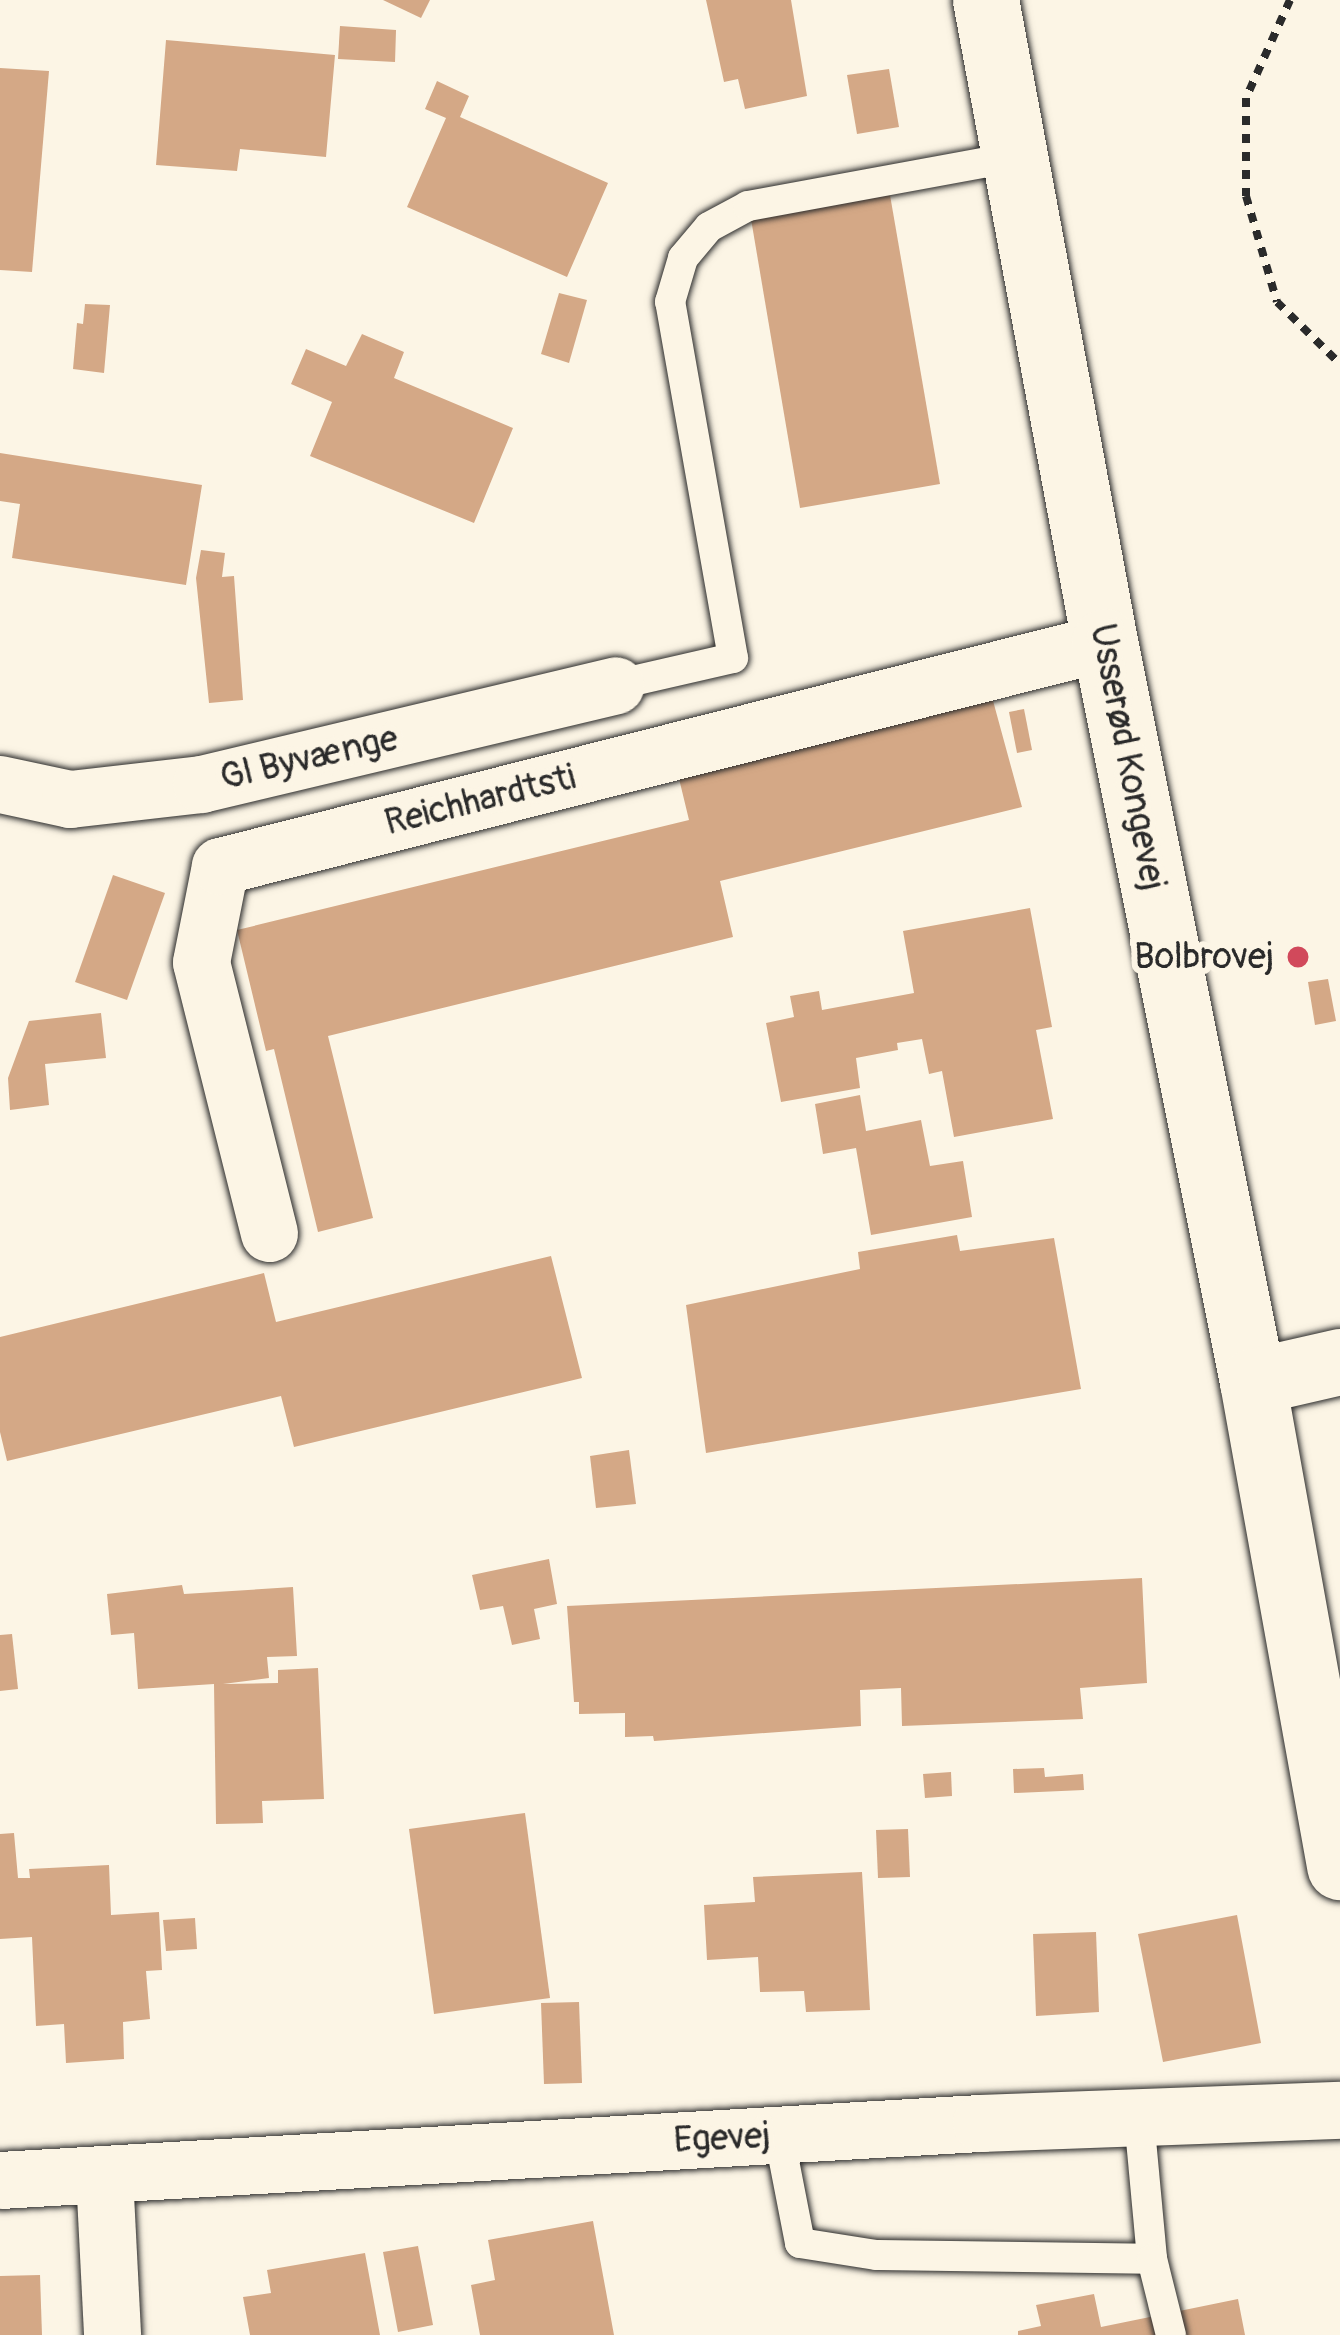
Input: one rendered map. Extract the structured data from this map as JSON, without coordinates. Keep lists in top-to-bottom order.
{
  "streets": {
    "main road": ["Usserød Kongevej"],
    "street": ["Gl Byvænge", "Reichhardtsti", "Egevej"]
  },
  "crossings": [
    ["Usserød Kongevej", "Reichhardtsti"]
  ],
  "places": ["Bolbrovej"]
}
